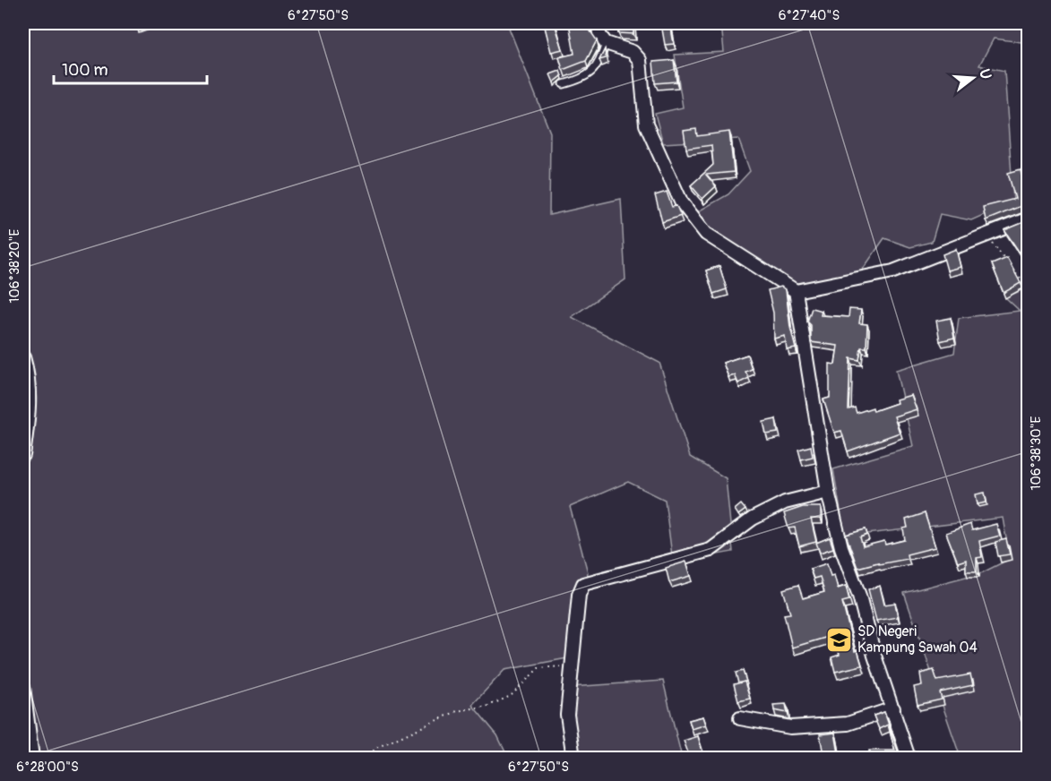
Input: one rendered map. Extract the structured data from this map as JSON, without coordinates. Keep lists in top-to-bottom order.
{
  "places": {
    "school or university": ["SD Negeri Kampung Sawah 04"]
  },
  "scale_bar": "100 m",
  "north": "right",
  "coordinates": [
    "6°27'50\"S",
    "6°27'40\"S",
    "106°38'20\"E",
    "106°38'30\"E",
    "6°28'00\"S"
  ]
}
